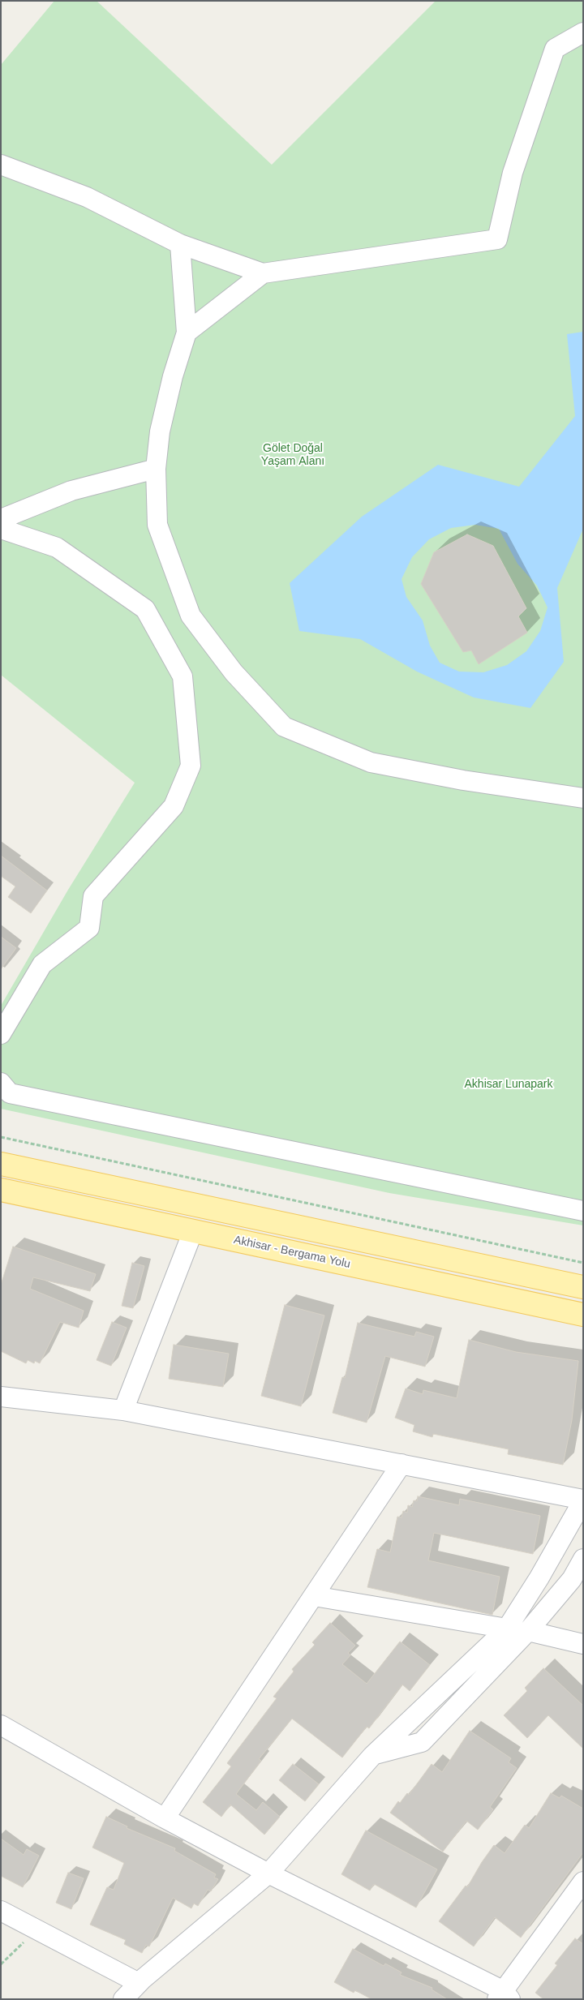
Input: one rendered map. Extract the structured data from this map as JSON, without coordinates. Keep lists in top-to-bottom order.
{
  "streets": {
    "main road": ["Akhisar - Bergama Yolu"]
  },
  "parks": ["Gölet Doğal Yaşam Alanı", "Akhisar Lunapark"]
}
